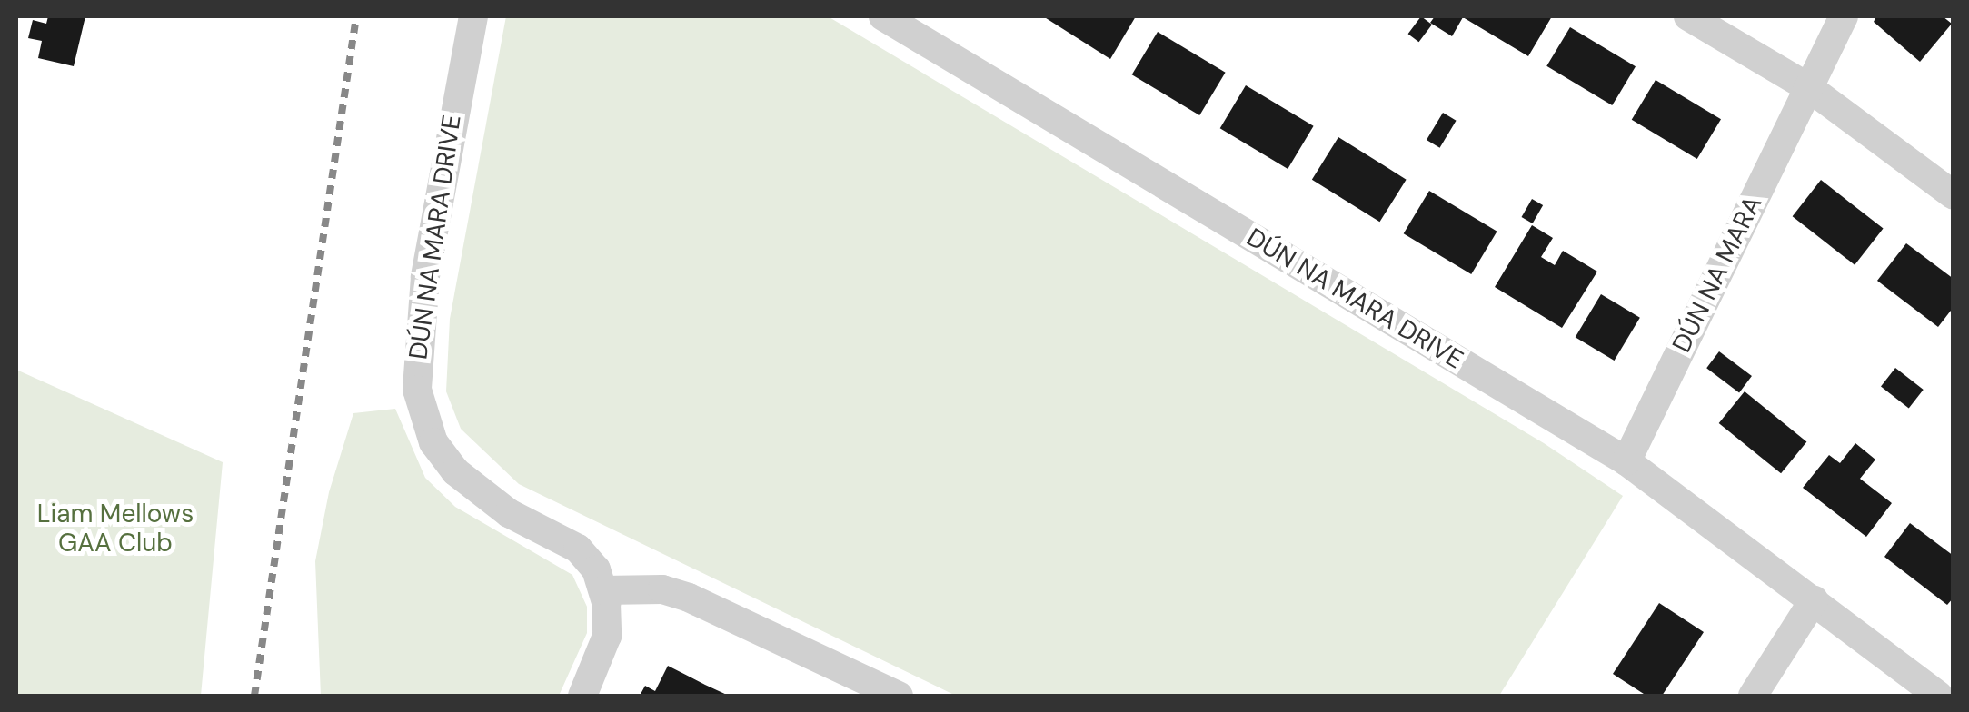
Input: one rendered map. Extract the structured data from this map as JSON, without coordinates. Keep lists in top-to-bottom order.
{
  "streets": {
    "street": ["DÚN NA MARA DRIVE", "DÚN NA MARA"]
  },
  "crossings": [
    ["DÚN NA MARA DRIVE", "DÚN NA MARA"]
  ],
  "parks": ["Liam Mellows GAA Club"]
}
